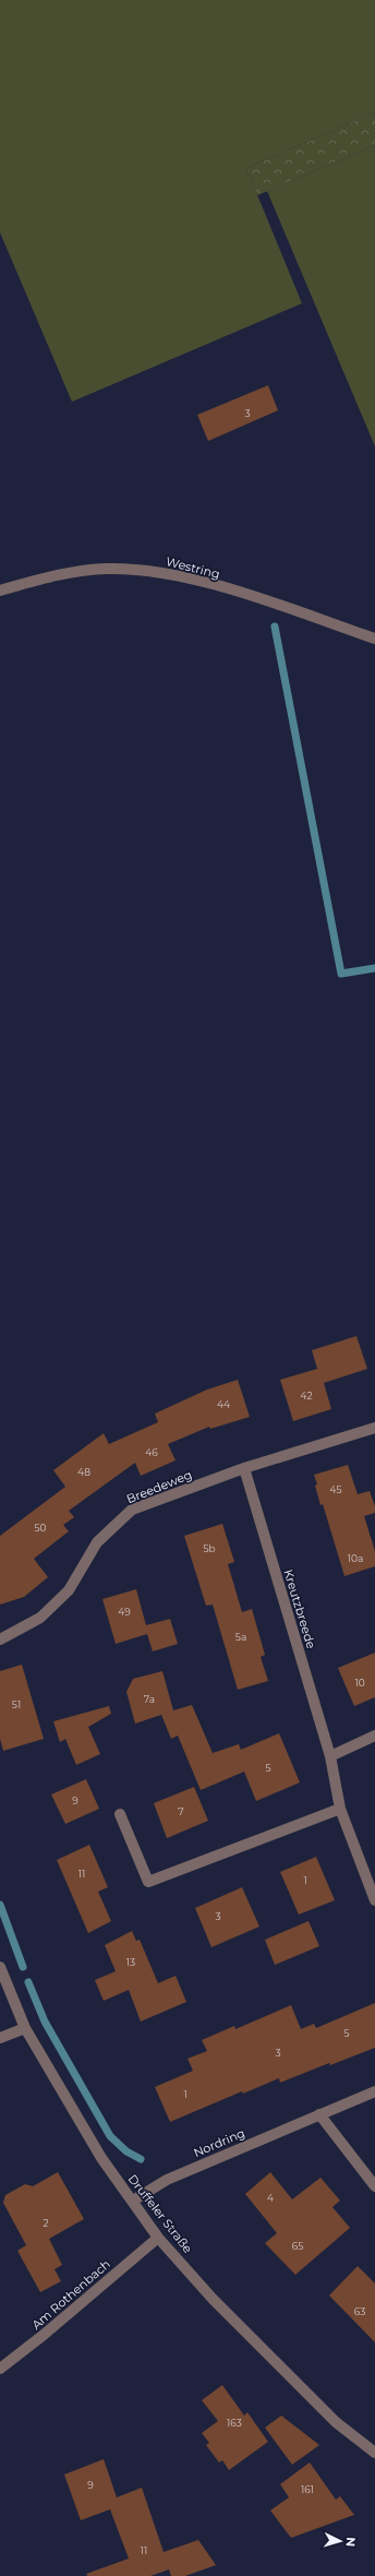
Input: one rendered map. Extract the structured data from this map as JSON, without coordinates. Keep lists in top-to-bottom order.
{
  "streets": {
    "street": [
      "Westring",
      "Breedeweg",
      "Kreutzbreede",
      "Nordring",
      "Druffeler Straße",
      "Am Rothenbach"
    ]
  },
  "crossings": [
    ["Breedeweg", "Kreutzbreede"],
    ["Nordring", "Druffeler Straße"],
    ["Druffeler Straße", "Am Rothenbach"]
  ],
  "house_numbers": [
    "3",
    "42",
    "44",
    "46",
    "48",
    "45",
    "50",
    "5b",
    "10a",
    "49",
    "5a",
    "10",
    "7a",
    "51",
    "5",
    "9",
    "7",
    "11",
    "1",
    "3",
    "13",
    "5",
    "3",
    "1",
    "4",
    "2",
    "65",
    "63",
    "163",
    "9",
    "161",
    "11"
  ],
  "north": "right"
}
